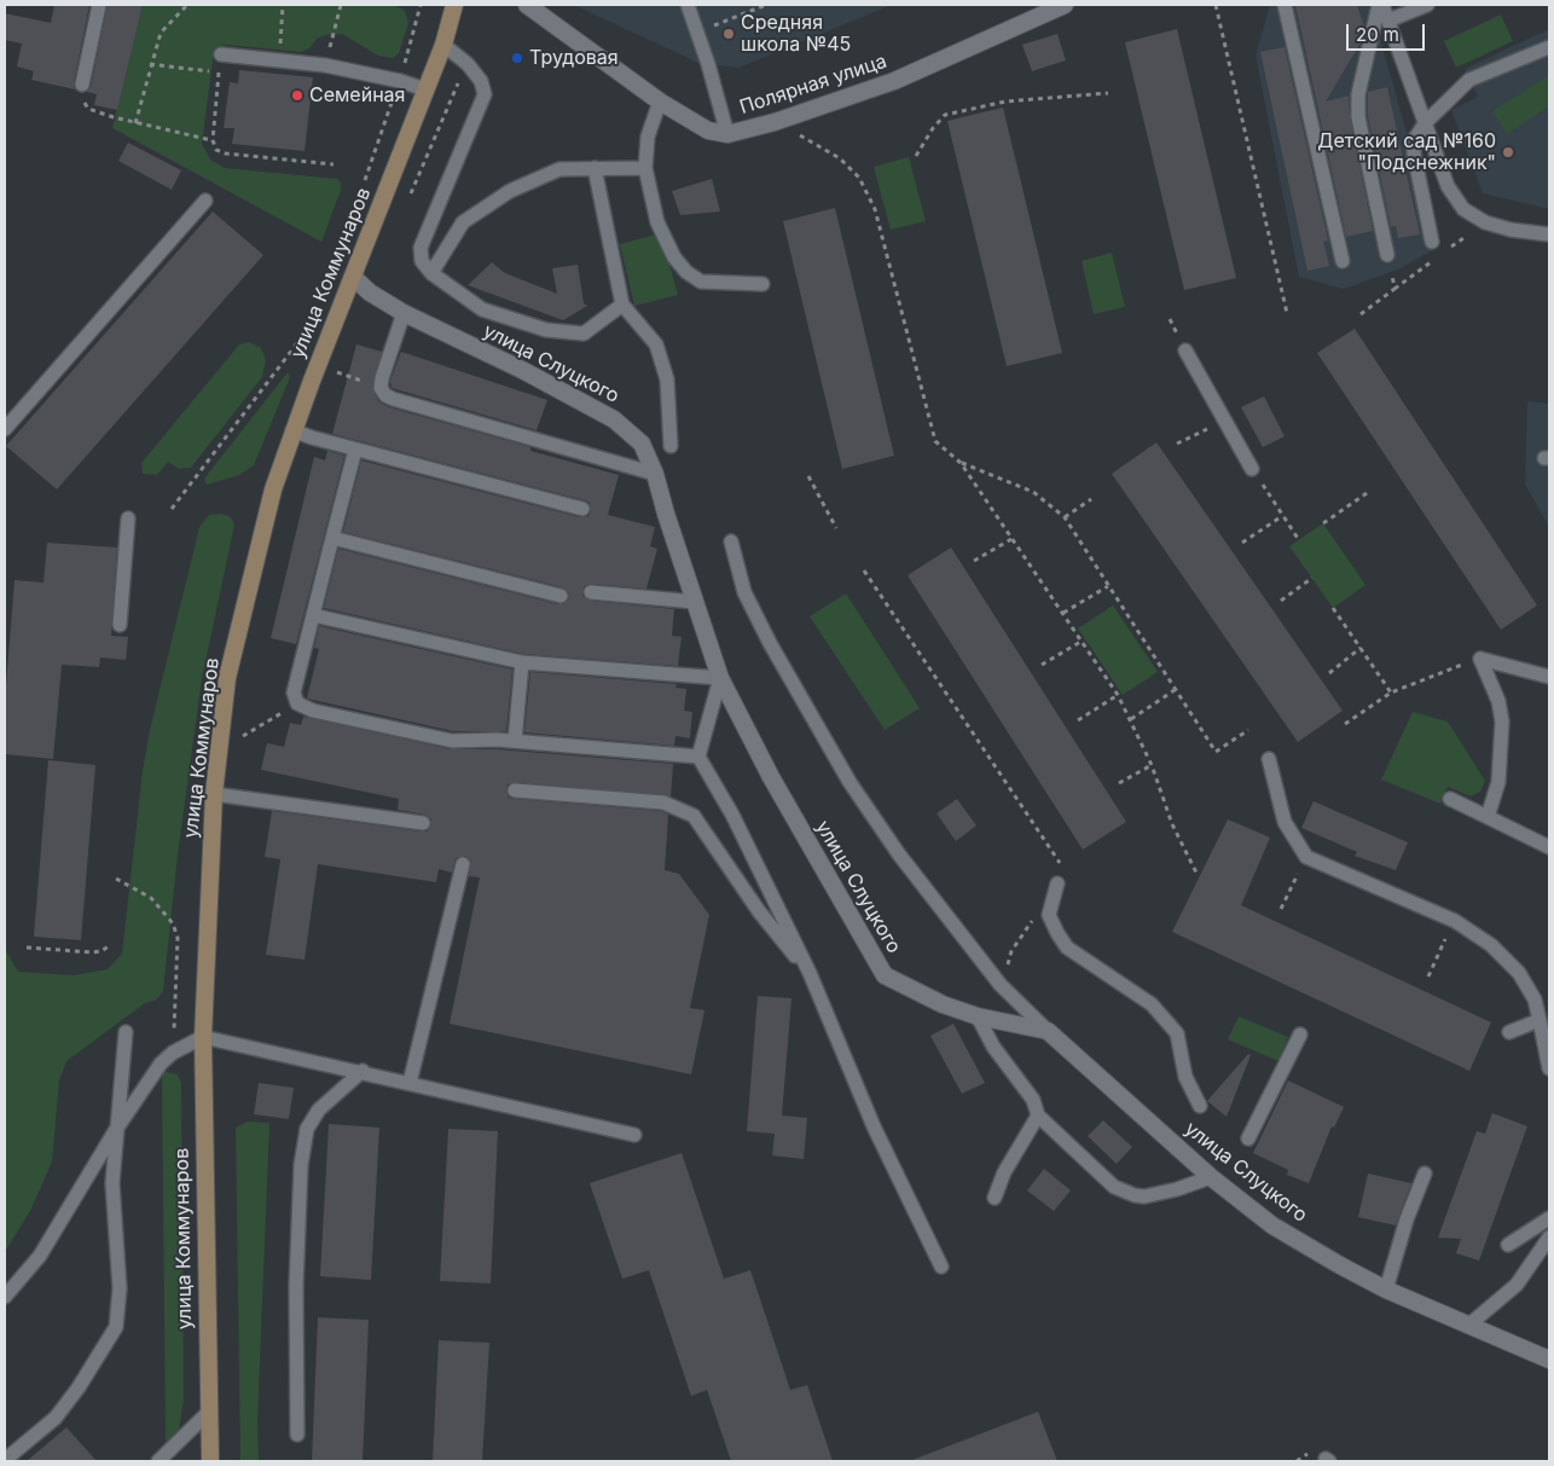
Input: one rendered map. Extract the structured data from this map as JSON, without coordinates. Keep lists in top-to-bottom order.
{
  "streets": {
    "main road": ["улица Коммунаров"],
    "street": ["Полярная улица", "улица Слуцкого"]
  },
  "crossings": [
    ["улица Коммунаров", "улица Слуцкого"]
  ],
  "places": [
    "Средняя школа №45",
    "Трудовая",
    "Семейная",
    "Детский сад №160 \"Подснежник\""
  ],
  "scale_bar": "20 m"
}
